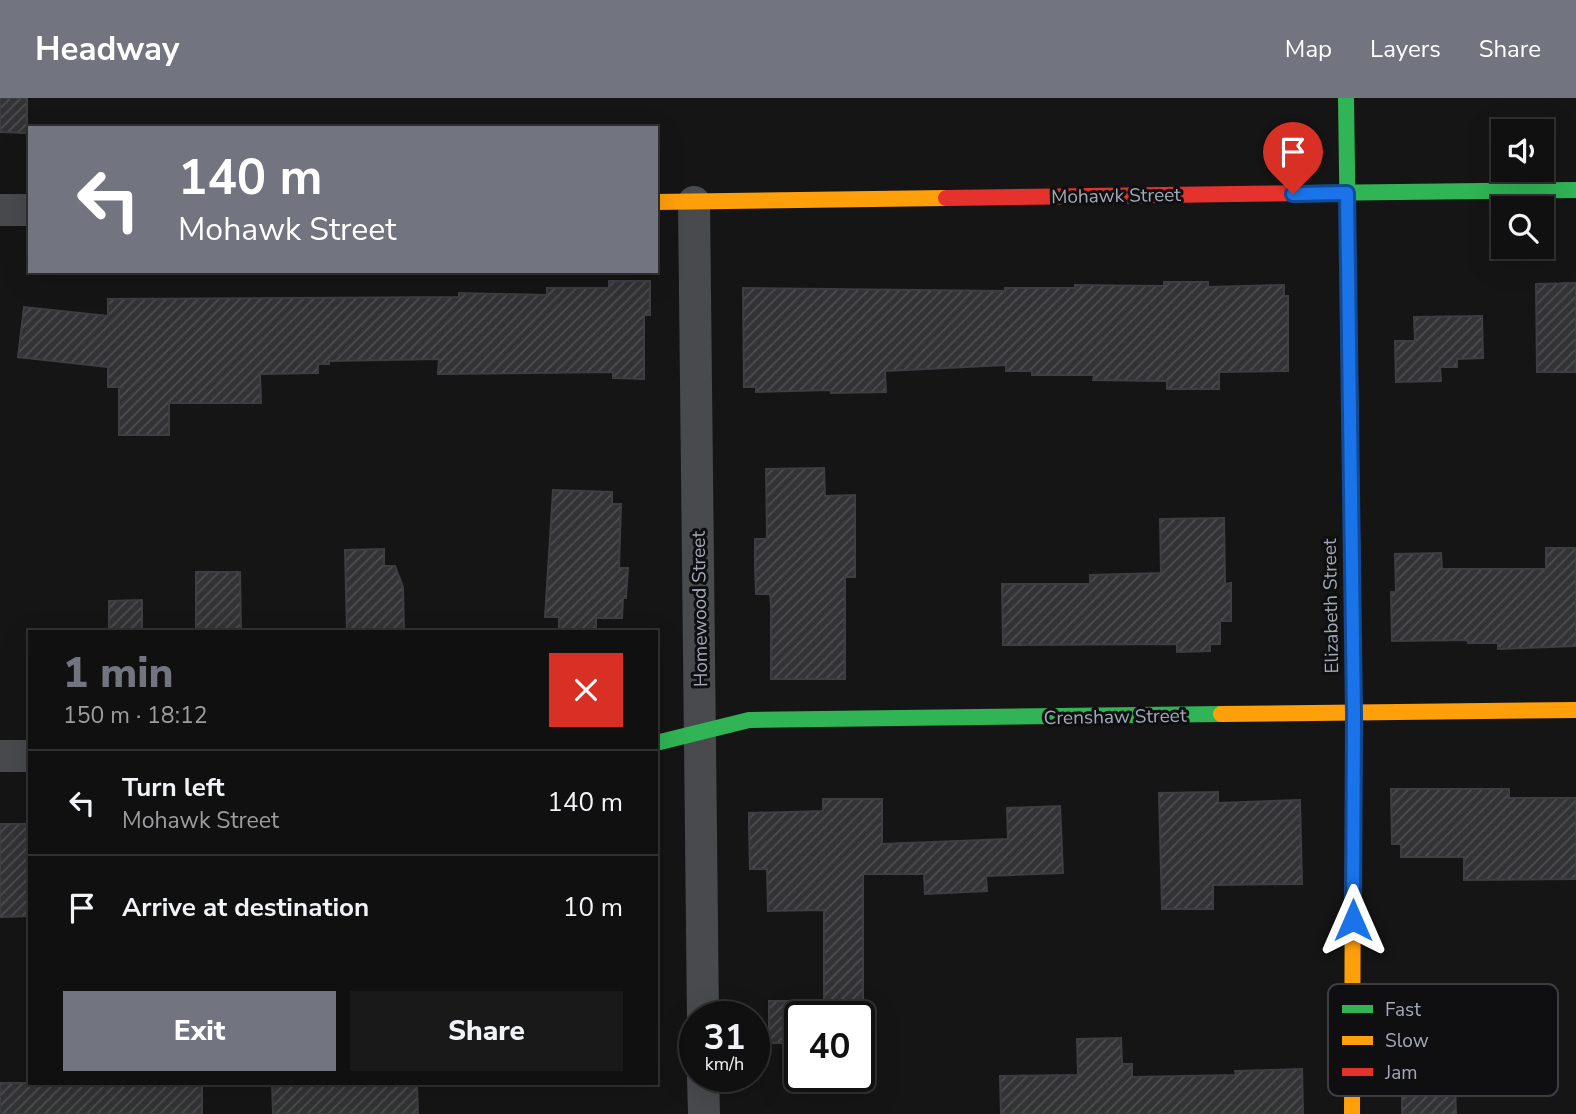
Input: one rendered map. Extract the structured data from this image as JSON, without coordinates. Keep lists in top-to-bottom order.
{
  "streets": {
    "street": [
      "Mohawk Street",
      "Elizabeth Street",
      "Homewood Street",
      "Crenshaw Street"
    ]
  },
  "crossings": [
    ["Mohawk Street", "Elizabeth Street"],
    ["Mohawk Street", "Homewood Street"],
    ["Elizabeth Street", "Crenshaw Street"],
    ["Homewood Street", "Crenshaw Street"]
  ],
  "legend": ["Fast", "Slow", "Jam"],
  "page": {
    "header": "Headway",
    "nav": ["Map", "Layers", "Share"],
    "turn": ["140 m", "Mohawk Street"],
    "heading": ["1 min", "150 m · 18:12"],
    "list": [
      {
        "name": "Turn left",
        "note": "Mohawk Street",
        "value": "140 m"
      },
      {
        "name": "Arrive at destination",
        "value": "10 m"
      }
    ],
    "buttons": ["Exit", "Share"],
    "speed": "31 km/h",
    "limit": "40"
  }
}
